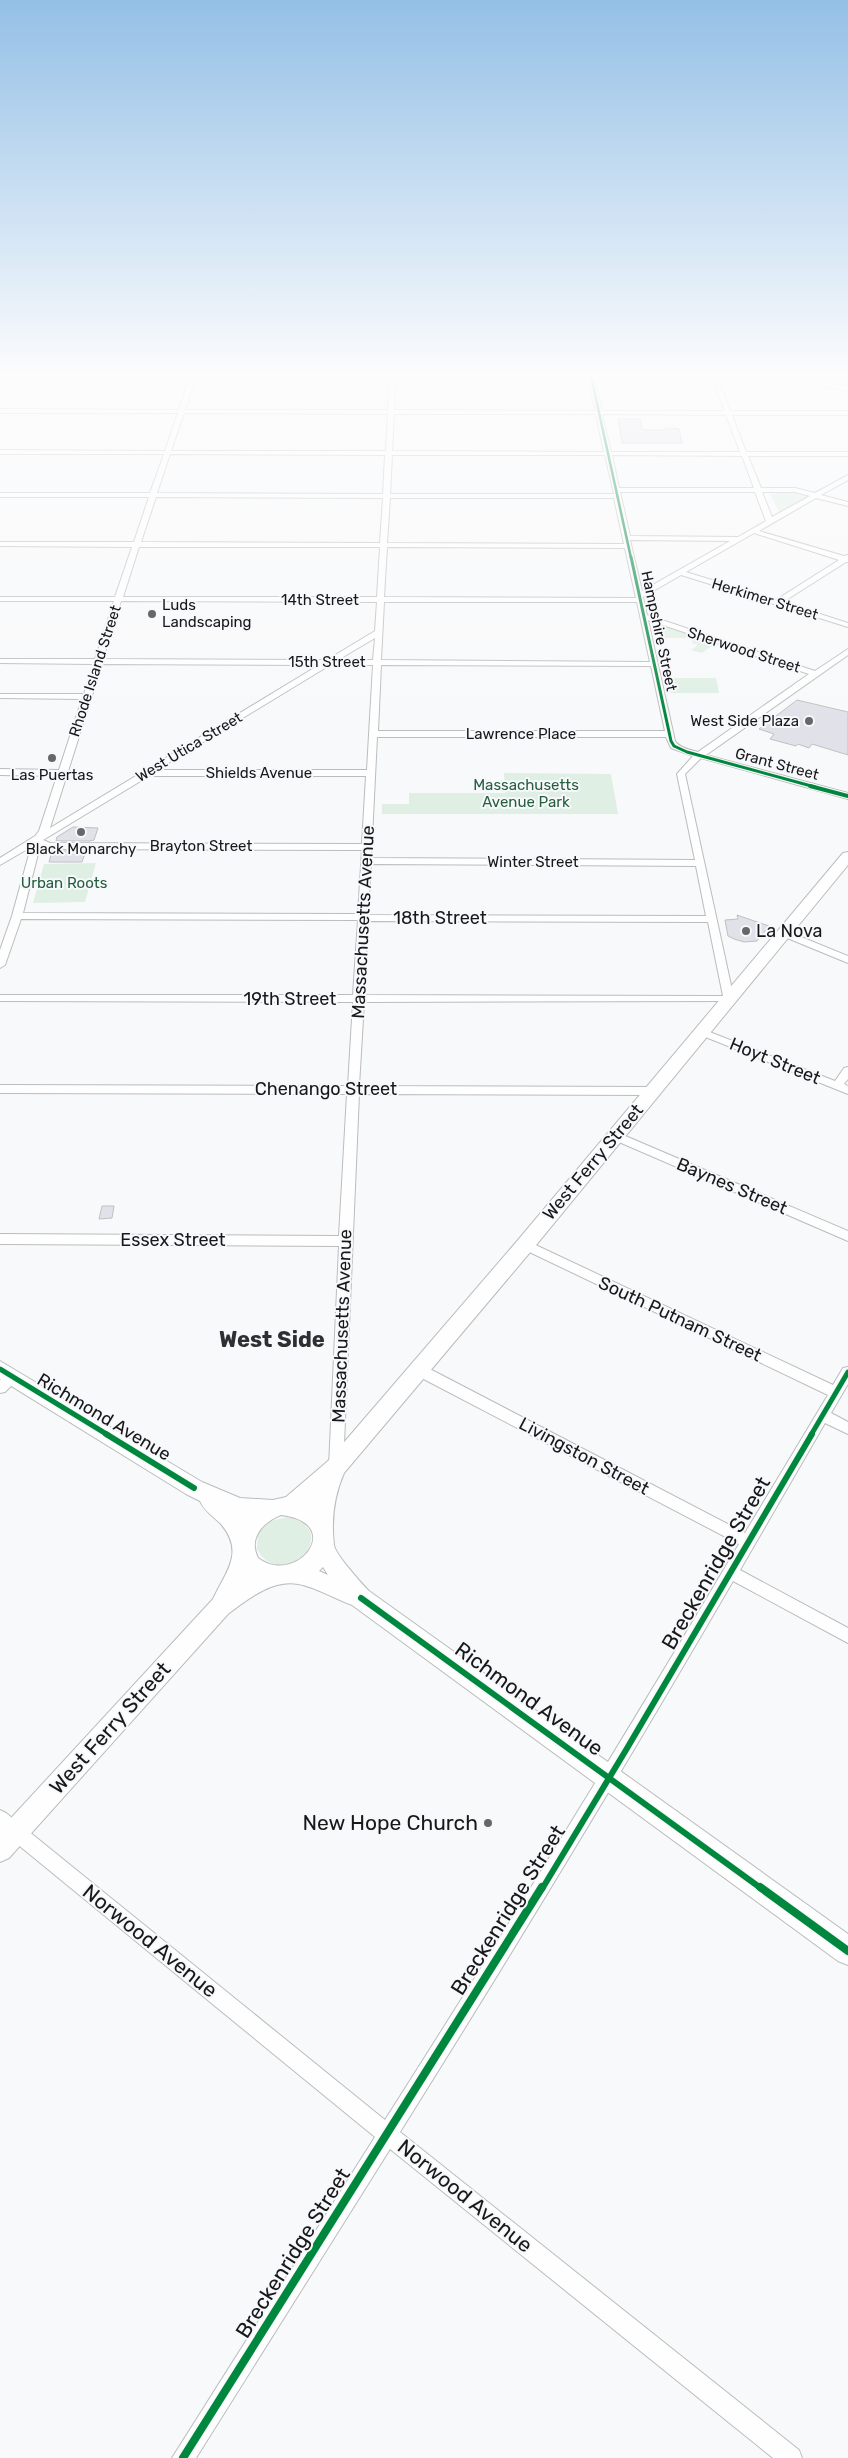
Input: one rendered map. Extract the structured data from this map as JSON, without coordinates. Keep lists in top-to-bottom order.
{
  "streets": {
    "street": [
      "Herkimer Street",
      "14th Street",
      "Hampshire Street",
      "Sherwood Street",
      "15th Street",
      "Rhode Island Street",
      "Lawrence Place",
      "West Utica Street",
      "Grant Street",
      "Shields Avenue",
      "Brayton Street",
      "Winter Street",
      "18th Street",
      "Massachusetts Avenue",
      "19th Street",
      "Hoyt Street",
      "Chenango Street",
      "West Ferry Street",
      "Baynes Street",
      "Essex Street",
      "South Putnam Street",
      "Richmond Avenue",
      "Livingston Street",
      "Breckenridge Street",
      "Norwood Avenue"
    ]
  },
  "crossings": [
    ["14th Street", "Hampshire Street"],
    ["14th Street", "Rhode Island Street"],
    ["14th Street", "Massachusetts Avenue"],
    ["Hampshire Street", "Sherwood Street"],
    ["Hampshire Street", "15th Street"],
    ["Hampshire Street", "Lawrence Place"],
    ["15th Street", "Rhode Island Street"],
    ["15th Street", "West Utica Street"],
    ["15th Street", "Massachusetts Avenue"],
    ["Rhode Island Street", "West Utica Street"],
    ["Rhode Island Street", "Brayton Street"],
    ["Rhode Island Street", "18th Street"],
    ["Lawrence Place", "Massachusetts Avenue"],
    ["West Utica Street", "Shields Avenue"],
    ["West Utica Street", "Brayton Street"],
    ["West Utica Street", "Massachusetts Avenue"],
    ["Shields Avenue", "Massachusetts Avenue"],
    ["Brayton Street", "Massachusetts Avenue"],
    ["Winter Street", "Massachusetts Avenue"],
    ["18th Street", "Massachusetts Avenue"],
    ["Massachusetts Avenue", "19th Street"],
    ["Massachusetts Avenue", "Chenango Street"],
    ["Massachusetts Avenue", "West Ferry Street"],
    ["Massachusetts Avenue", "Essex Street"],
    ["19th Street", "West Ferry Street"],
    ["Hoyt Street", "West Ferry Street"],
    ["Chenango Street", "West Ferry Street"],
    ["West Ferry Street", "Baynes Street"],
    ["West Ferry Street", "South Putnam Street"],
    ["West Ferry Street", "Richmond Avenue"],
    ["West Ferry Street", "Livingston Street"],
    ["West Ferry Street", "Norwood Avenue"],
    ["South Putnam Street", "Breckenridge Street"],
    ["Richmond Avenue", "Breckenridge Street"],
    ["Livingston Street", "Breckenridge Street"],
    ["Breckenridge Street", "Norwood Avenue"]
  ],
  "districts": ["West Side"],
  "parks": ["Massachusetts Avenue Park", "Urban Roots"],
  "places": [
    "Luds Landscaping",
    "West Side Plaza",
    "Las Puertas",
    "Black Monarchy",
    "La Nova",
    "New Hope Church"
  ]
}
